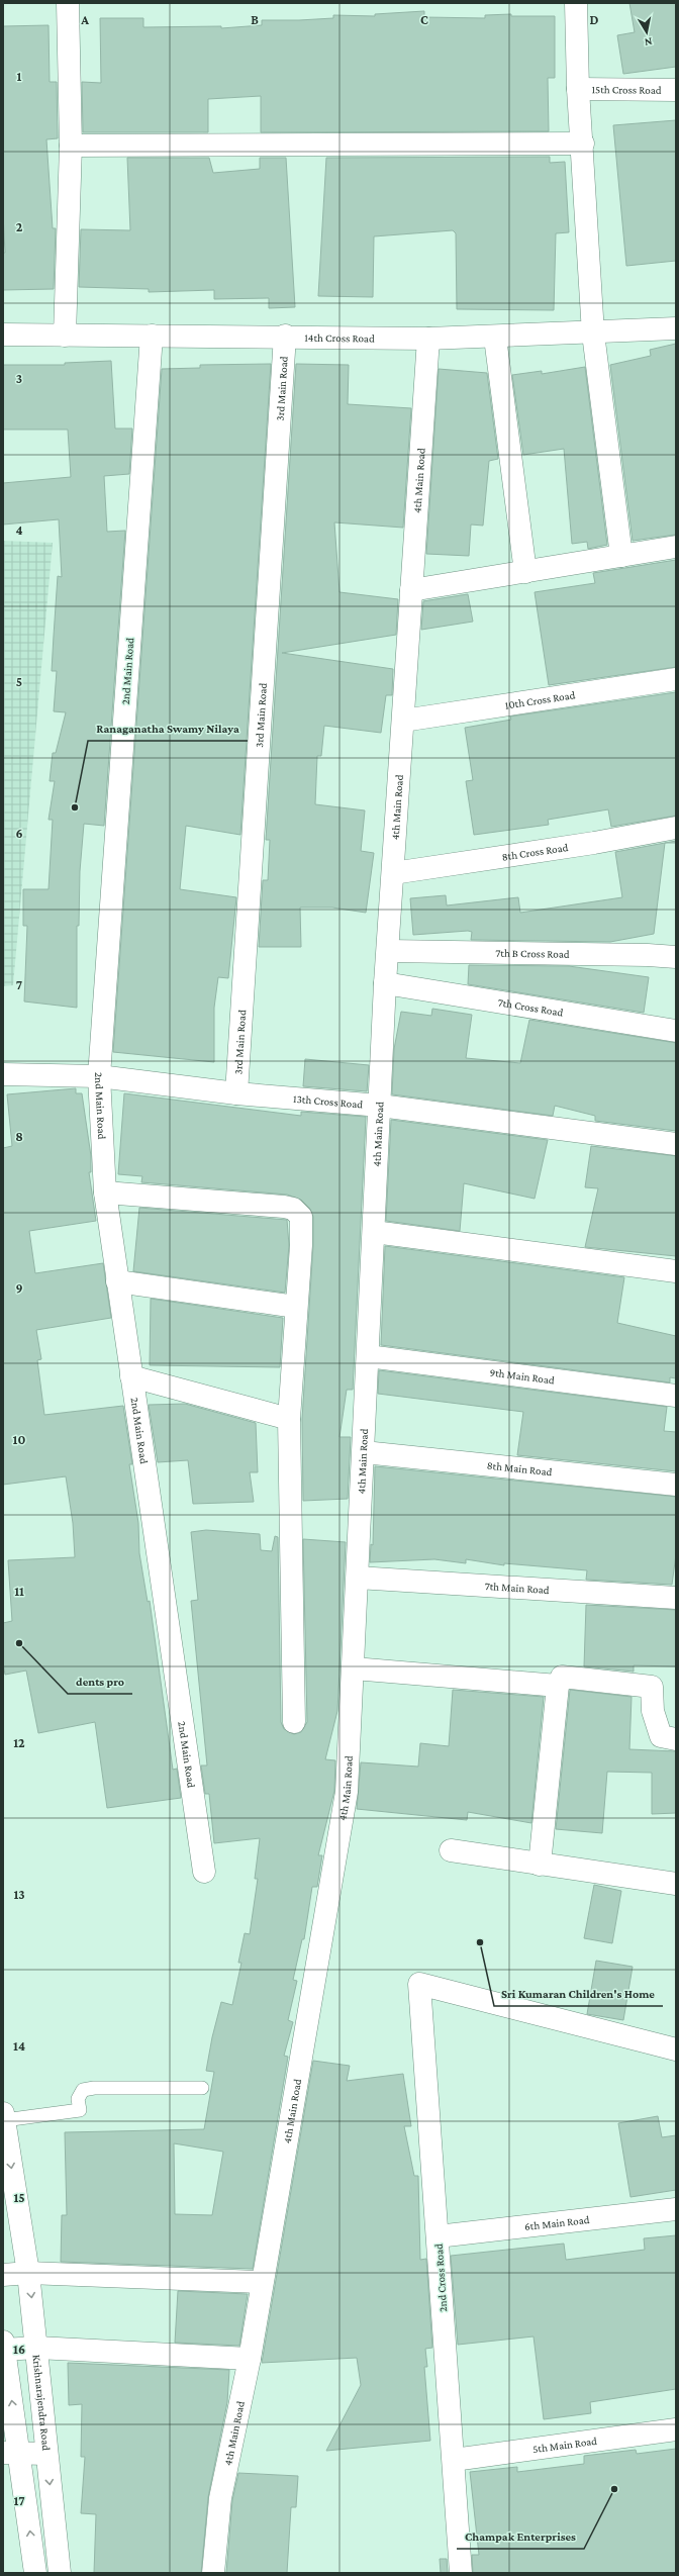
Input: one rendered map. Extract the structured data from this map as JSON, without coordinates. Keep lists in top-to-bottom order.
{
  "streets": {
    "street": [
      "15th Cross Road",
      "14th Cross Road",
      "3rd Main Road",
      "4th Main Road",
      "2nd Main Road",
      "10th Cross Road",
      "8th Cross Road",
      "7th B Cross Road",
      "7th Cross Road",
      "13th Cross Road",
      "9th Main Road",
      "8th Main Road",
      "7th Main Road",
      "6th Main Road",
      "2nd Cross Road",
      "Krishnarajendra Road",
      "5th Main Road"
    ]
  },
  "crossings": [
    ["14th Cross Road", "3rd Main Road"],
    ["14th Cross Road", "4th Main Road"],
    ["14th Cross Road", "2nd Main Road"],
    ["3rd Main Road", "13th Cross Road"],
    ["4th Main Road", "10th Cross Road"],
    ["4th Main Road", "8th Cross Road"],
    ["4th Main Road", "7th B Cross Road"],
    ["4th Main Road", "7th Cross Road"],
    ["4th Main Road", "13th Cross Road"],
    ["4th Main Road", "9th Main Road"],
    ["4th Main Road", "8th Main Road"],
    ["4th Main Road", "7th Main Road"],
    ["2nd Main Road", "13th Cross Road"],
    ["6th Main Road", "2nd Cross Road"],
    ["2nd Cross Road", "5th Main Road"]
  ],
  "places": [
    "Ranaganatha Swamy Nilaya",
    "dents pro",
    "Sri Kumaran Children's Home",
    "Champak Enterprises"
  ],
  "north": "bottom",
  "grid": {
    "columns": [
      "A",
      "B",
      "C",
      "D"
    ],
    "rows": [
      "1",
      "2",
      "3",
      "4",
      "5",
      "6",
      "7",
      "8",
      "9",
      "10",
      "11",
      "12",
      "13",
      "14",
      "15",
      "16",
      "17"
    ]
  }
}
